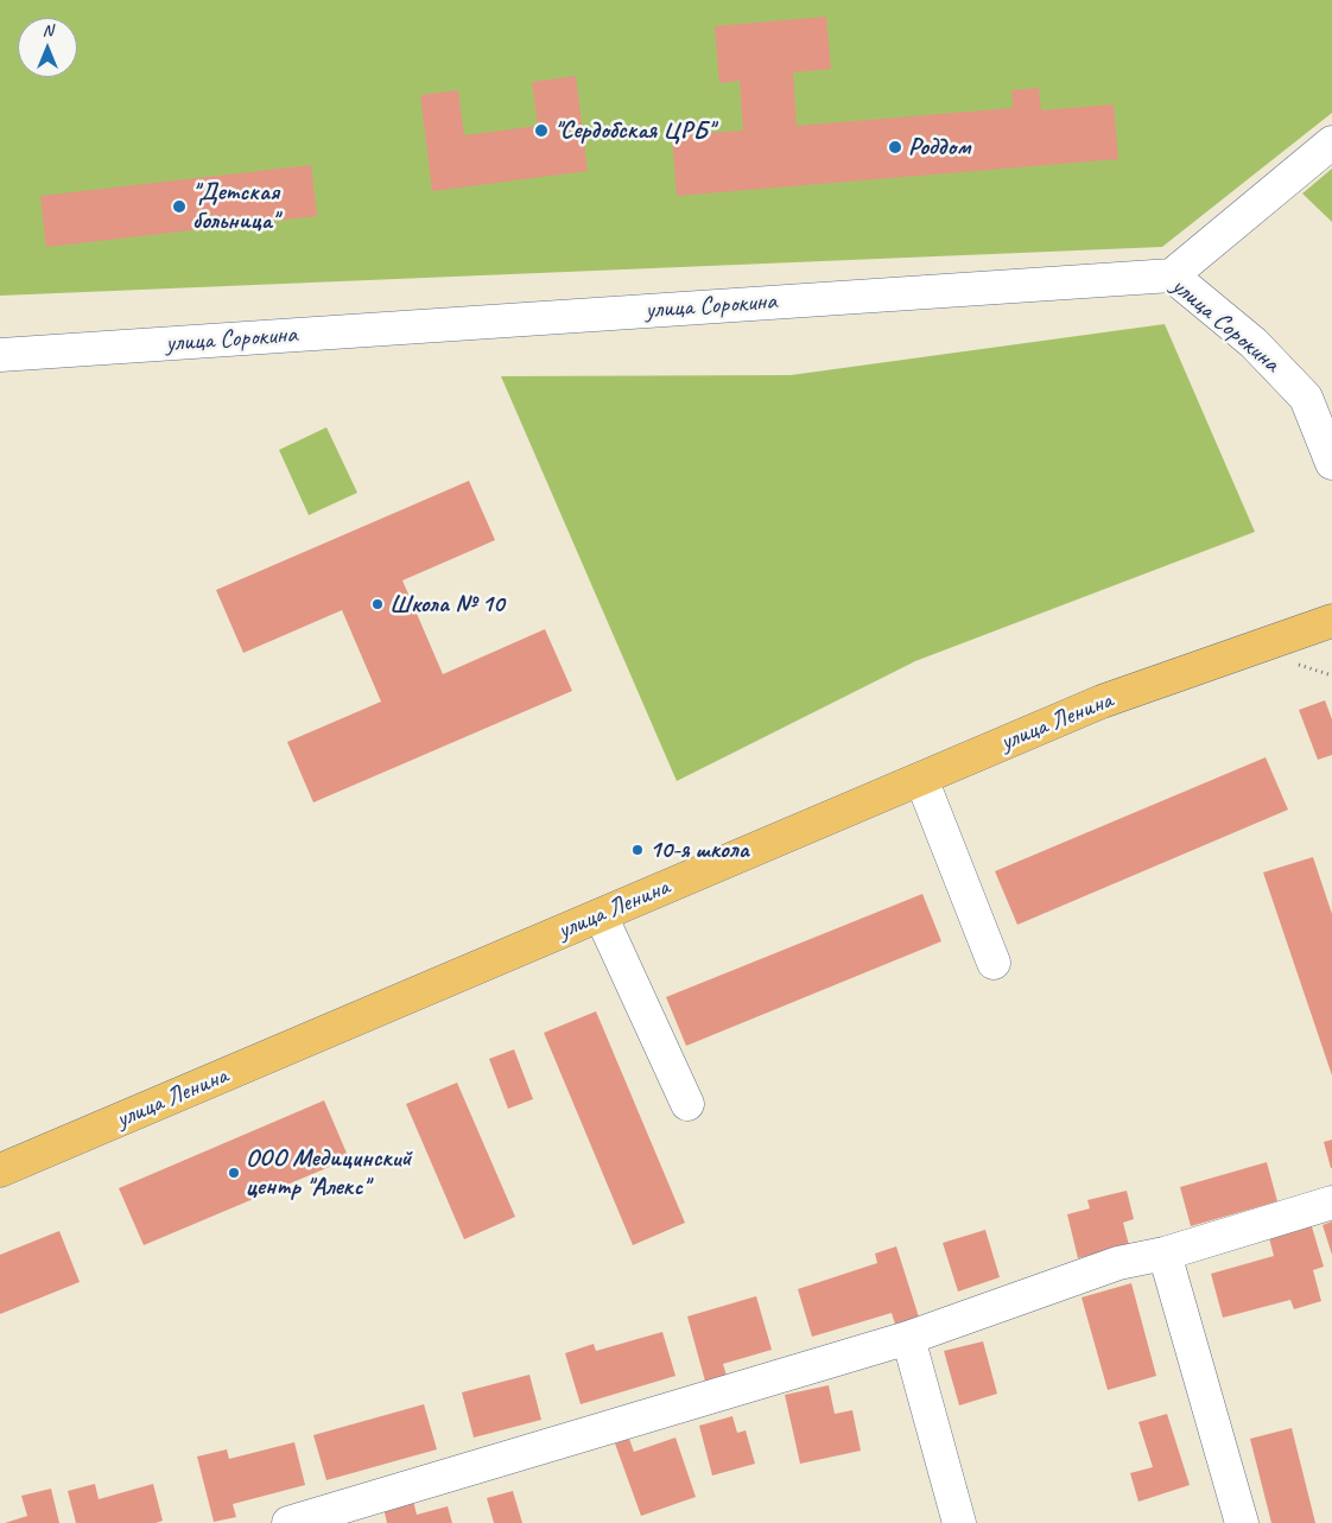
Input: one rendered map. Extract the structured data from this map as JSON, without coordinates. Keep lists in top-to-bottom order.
{
  "streets": {
    "main road": ["улица Ленина"],
    "street": ["улица Сорокина"]
  },
  "places": [
    "\"Сердобская ЦРБ\"",
    "Роддом",
    "\"Детская больница\"",
    "Школа № 10",
    "10-я школа",
    "ООО Медицинский центр \"Алекс\""
  ],
  "north": "top"
}
